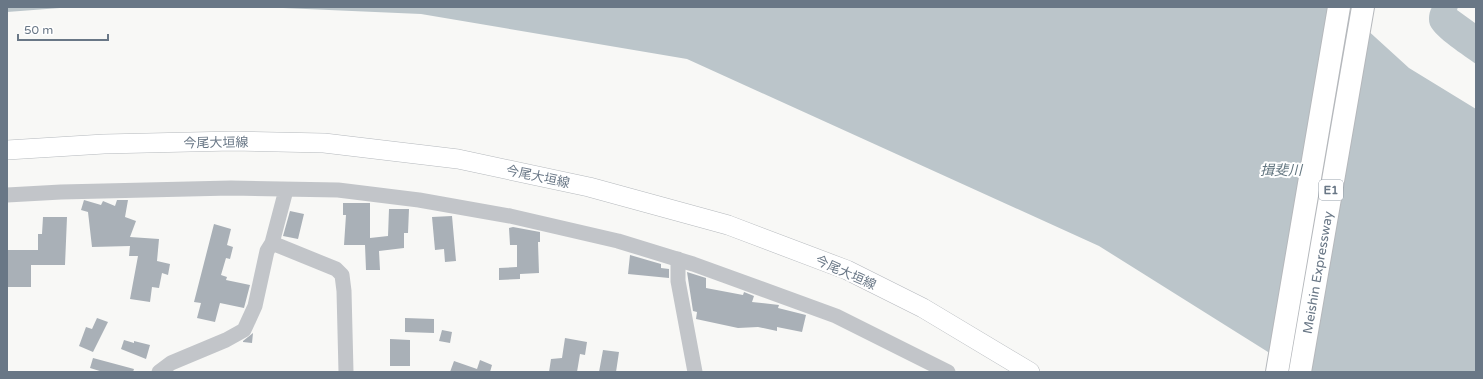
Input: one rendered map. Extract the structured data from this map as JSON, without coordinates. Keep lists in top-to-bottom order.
{
  "streets": {
    "highway": ["E1", "Meishin Expressway"],
    "main road": ["今尾大垣線"]
  },
  "water": ["揖斐川"],
  "scale_bar": "50 m"
}
